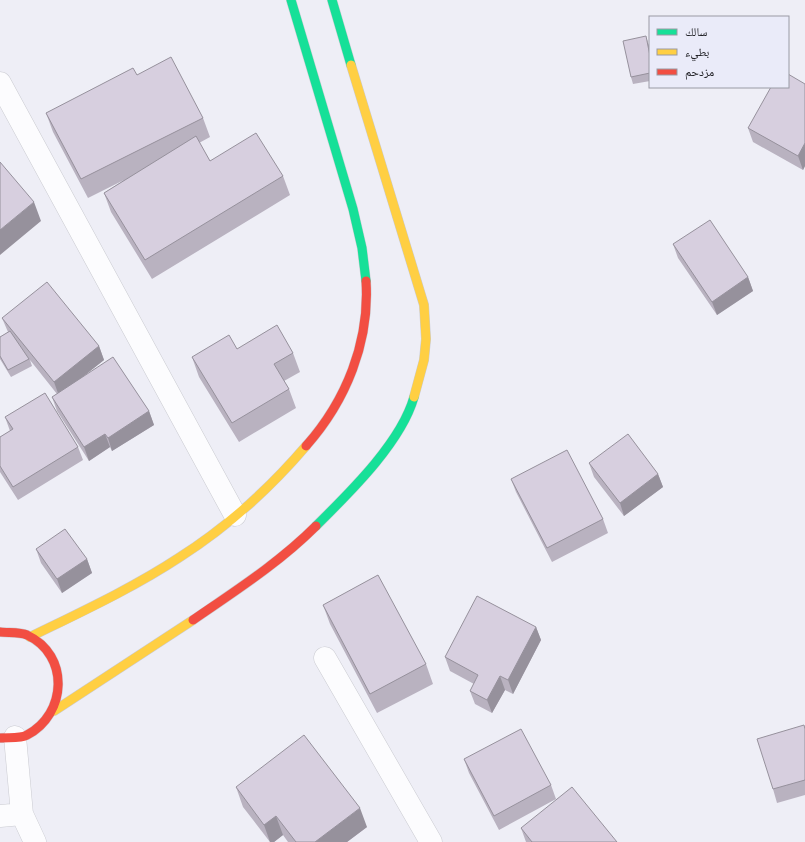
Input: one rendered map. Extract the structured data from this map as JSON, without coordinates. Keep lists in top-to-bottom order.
{
  "legend": ["سالك", "بطيء", "مزدحم"]
}
